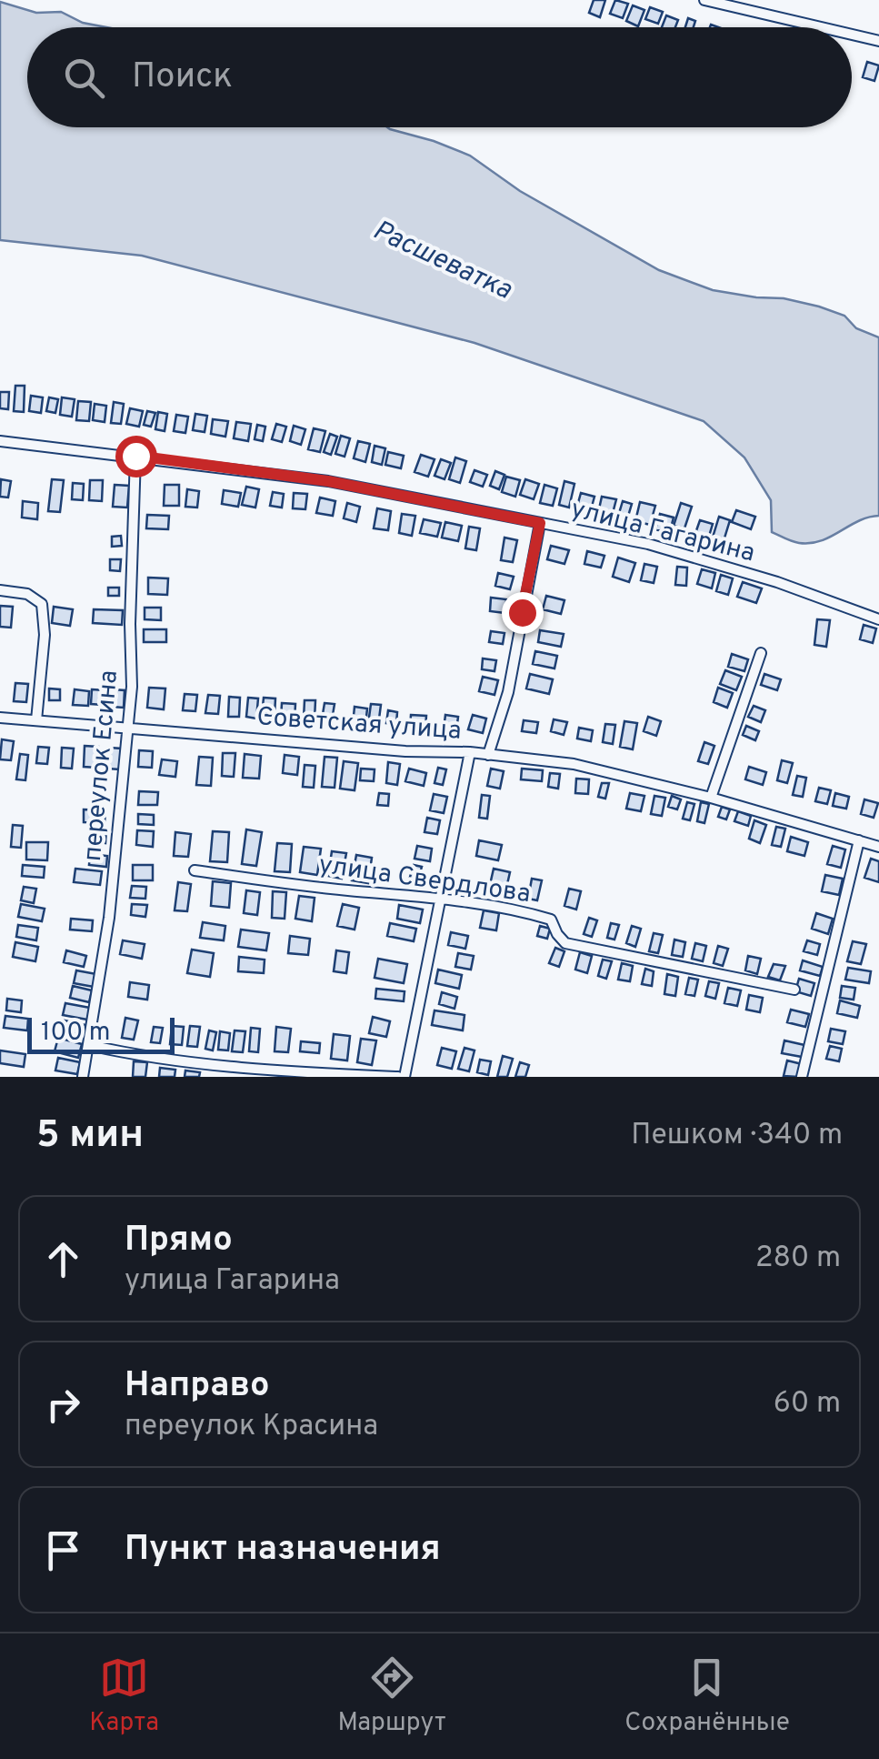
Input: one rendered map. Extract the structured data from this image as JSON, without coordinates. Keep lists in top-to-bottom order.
{
  "streets": {
    "street": [
      "улица Гагарина",
      "Советская улица",
      "переулок Есина",
      "улица Свердлова"
    ]
  },
  "crossings": [
    ["улица Гагарина", "переулок Есина"],
    ["Советская улица", "переулок Есина"]
  ],
  "water": ["Расшеватка"],
  "scale_bar": "100 m",
  "page": {
    "search": "Поиск",
    "scale": "100 m",
    "heading": ["5 мин", "Пешком · 340 m"],
    "list": [
      ["Прямо", "улица Гагарина", "280 m"],
      ["Направо", "переулок Красина", "60 m"],
      "Пункт назначения"
    ],
    "nav": ["Карта", "Маршрут", "Сохранённые"]
  }
}
